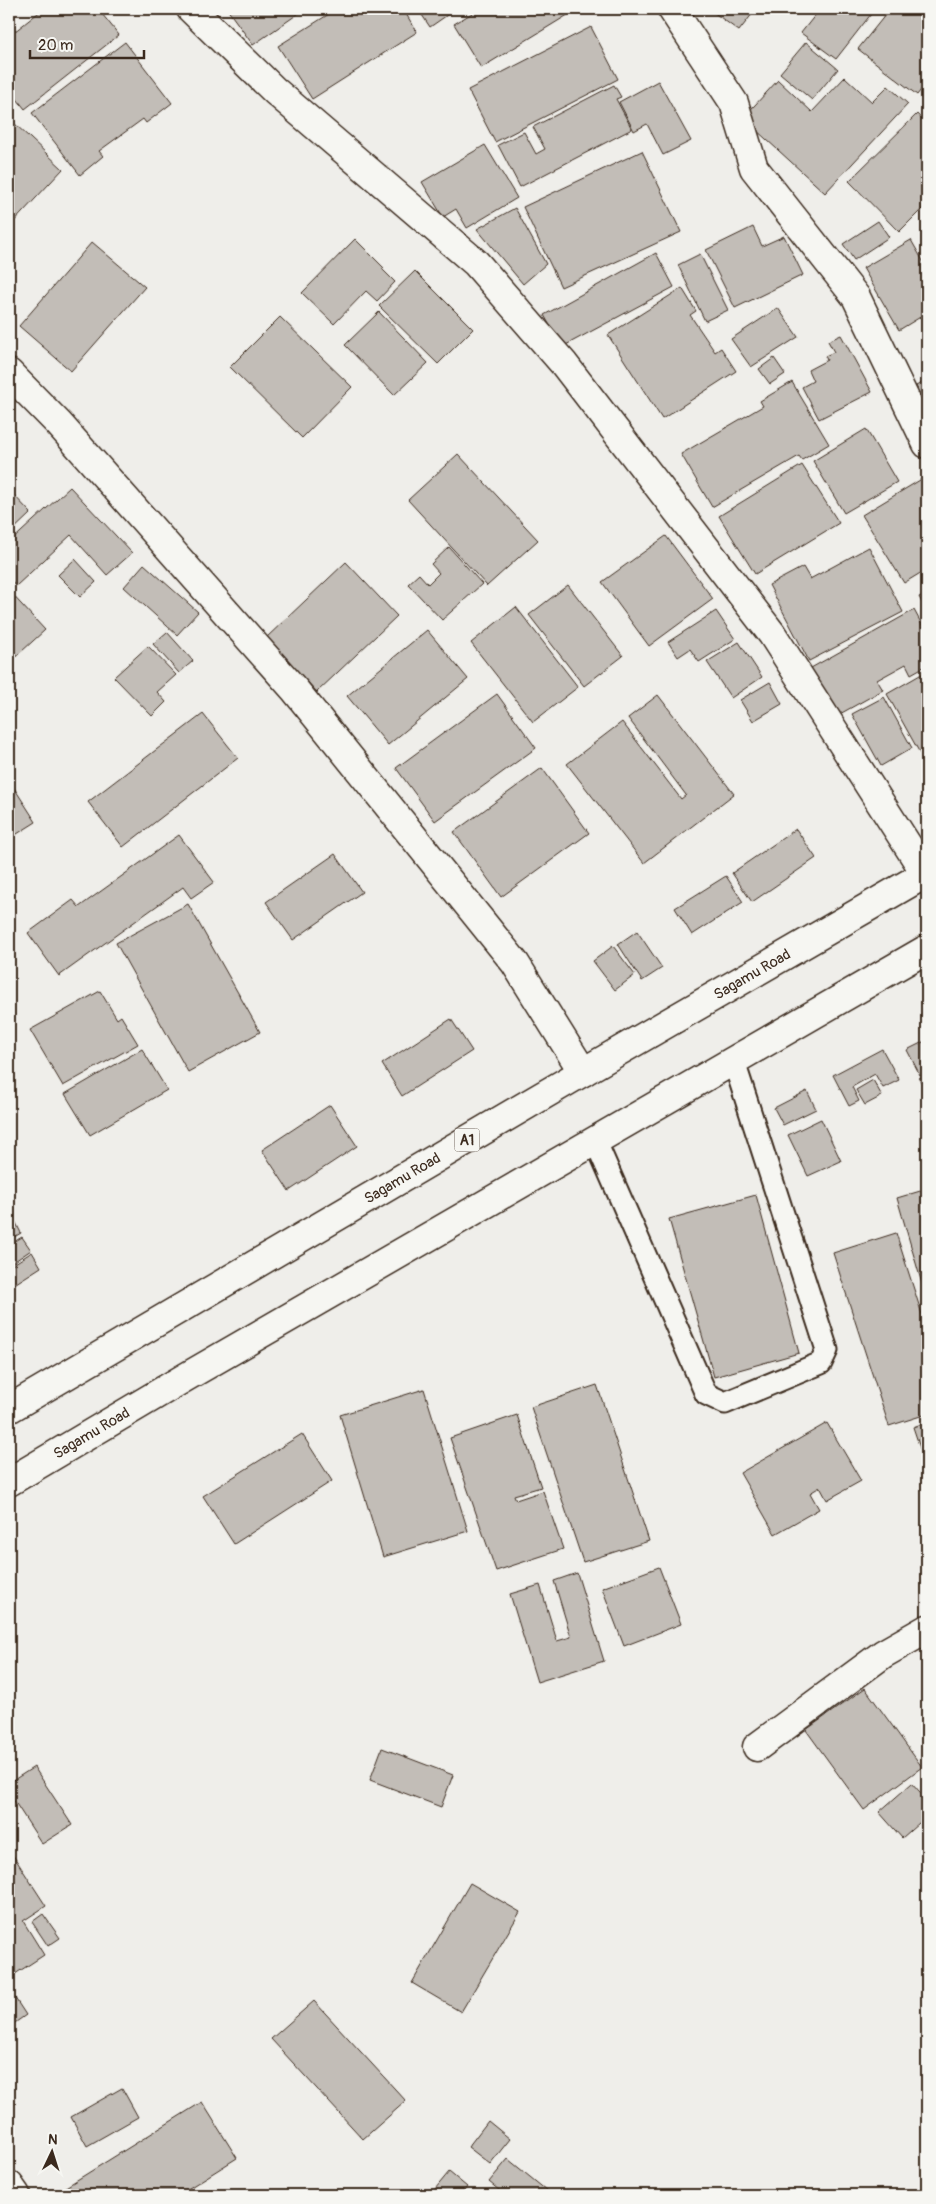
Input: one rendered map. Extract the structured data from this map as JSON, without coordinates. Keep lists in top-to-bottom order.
{
  "streets": {
    "main road": ["Sagamu Road", "A1"]
  },
  "scale_bar": "20 m",
  "north": "top"
}
